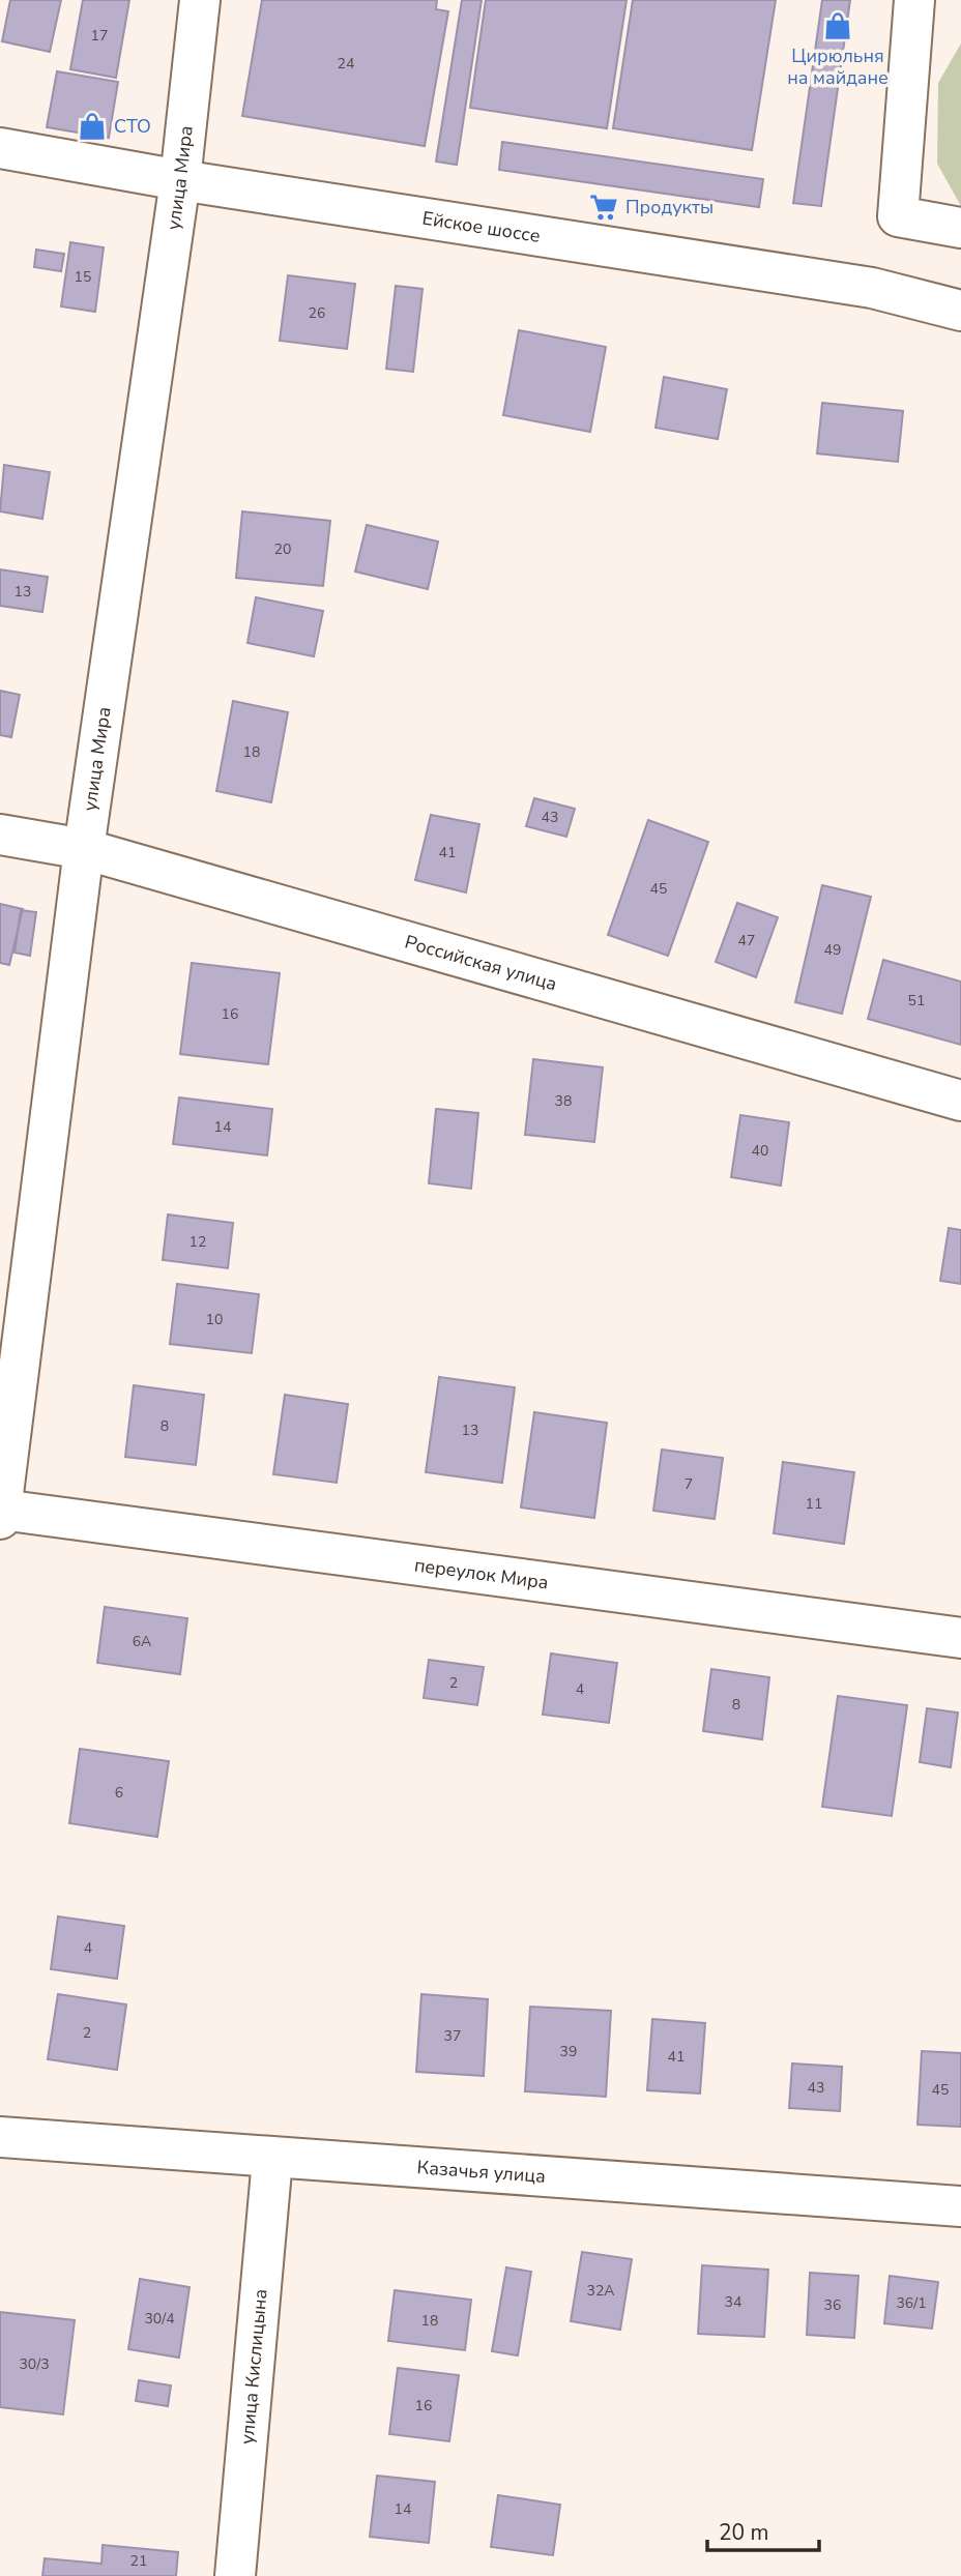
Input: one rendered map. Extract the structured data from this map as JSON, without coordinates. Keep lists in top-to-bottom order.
{
  "streets": {
    "street": [
      "улица Мира",
      "Ейское шоссе",
      "Российская улица",
      "переулок Мира",
      "Казачья улица",
      "улица Кислицына"
    ]
  },
  "crossings": [
    ["улица Мира", "Ейское шоссе"],
    ["улица Мира", "Российская улица"],
    ["улица Мира", "переулок Мира"],
    ["Казачья улица", "улица Кислицына"]
  ],
  "places": {
    "shop": ["Цирюльня на майдане", "СТО"],
    "supermarket": ["Продукты"]
  },
  "house_numbers": [
    "17",
    "24",
    "15",
    "26",
    "20",
    "13",
    "18",
    "43",
    "41",
    "45",
    "47",
    "49",
    "51",
    "16",
    "38",
    "14",
    "40",
    "12",
    "10",
    "8",
    "13",
    "7",
    "11",
    "6А",
    "2",
    "4",
    "8",
    "6",
    "4",
    "2",
    "37",
    "39",
    "41",
    "43",
    "45",
    "32А",
    "34",
    "36/1",
    "36",
    "30/4",
    "18",
    "30/3",
    "16",
    "14",
    "21"
  ],
  "scale_bar": "20 m"
}
